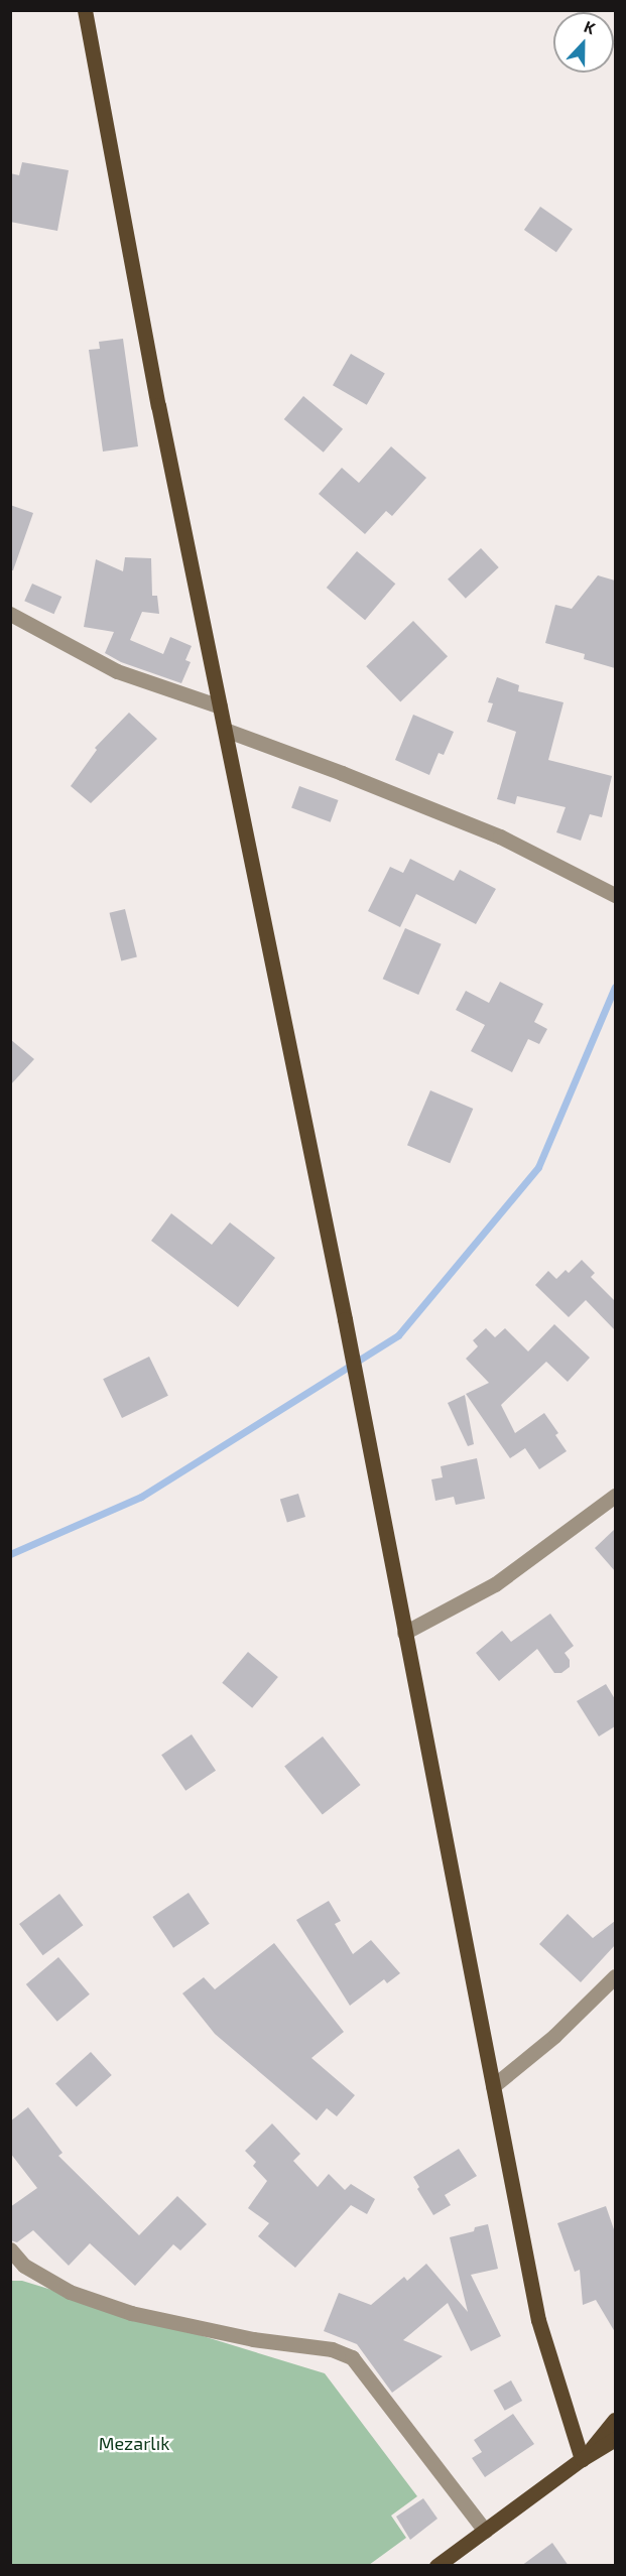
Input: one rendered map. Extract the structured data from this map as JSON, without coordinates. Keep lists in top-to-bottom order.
{
  "parks": ["Mezarlık"],
  "north": "top"
}
